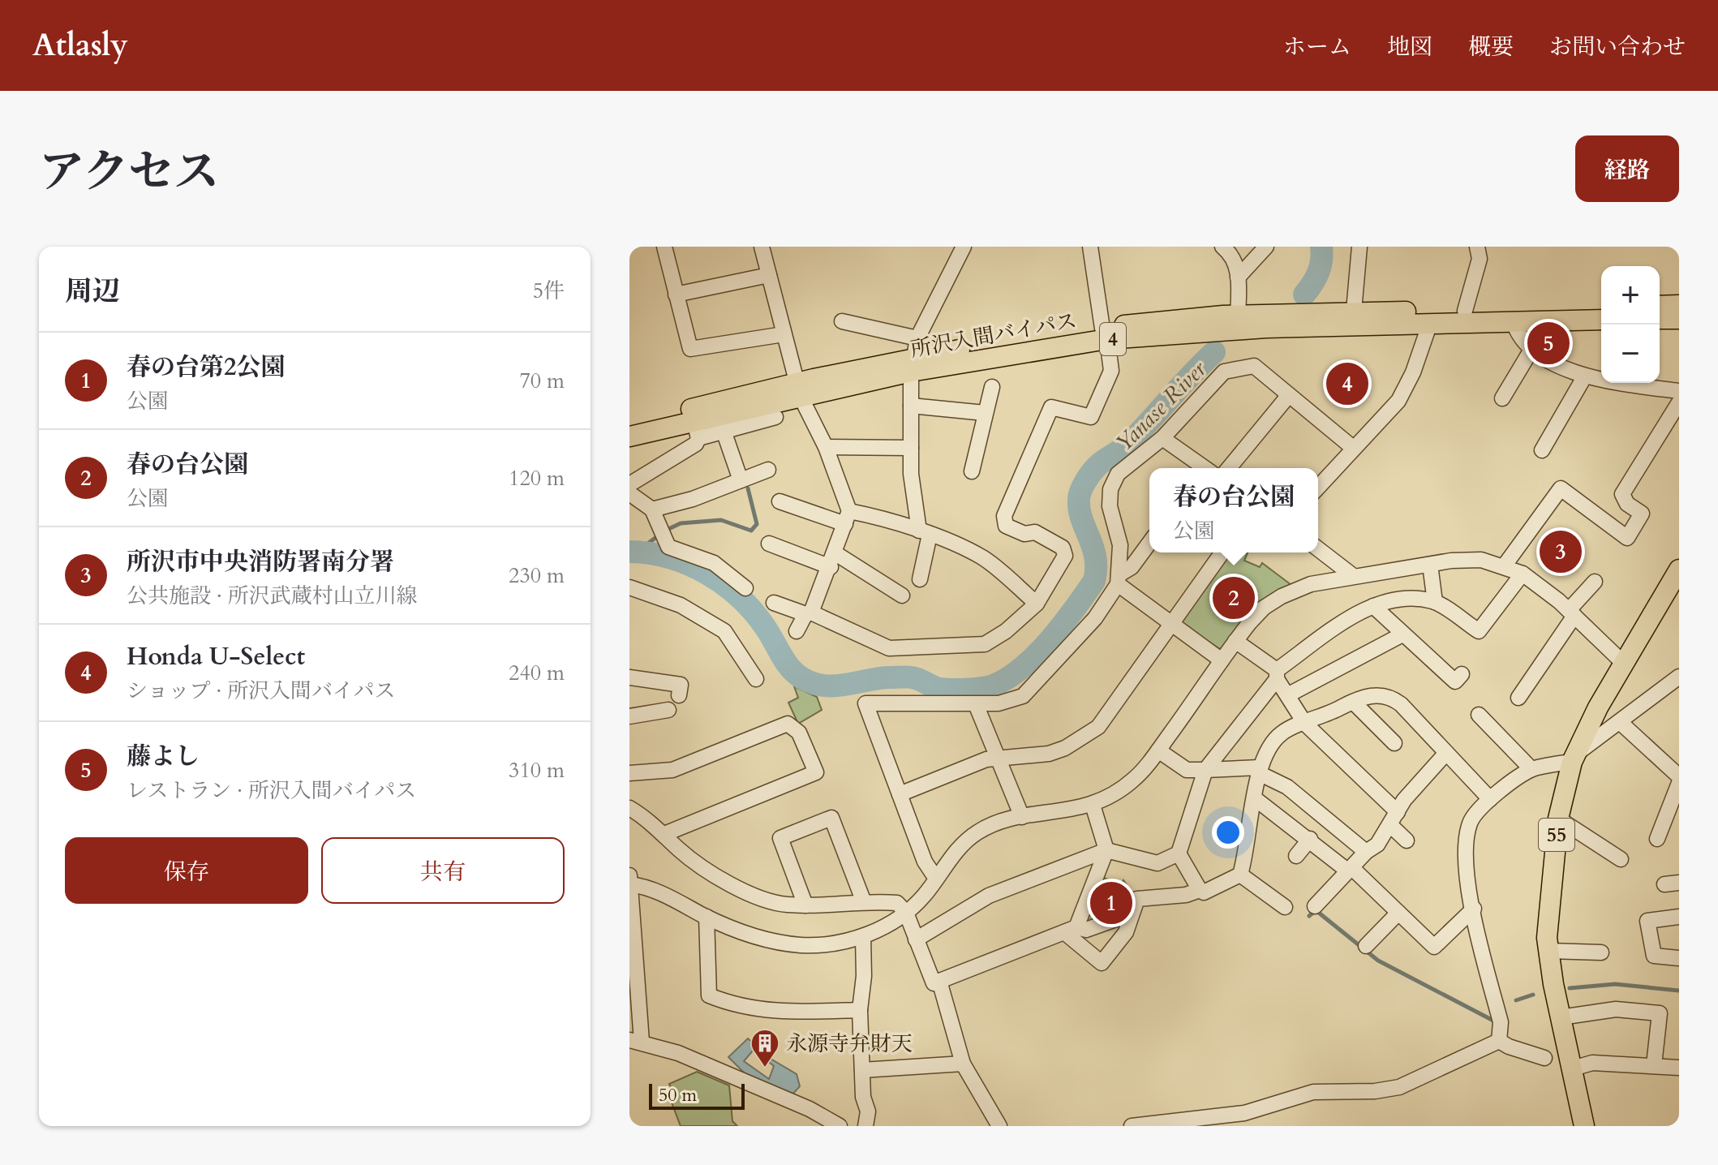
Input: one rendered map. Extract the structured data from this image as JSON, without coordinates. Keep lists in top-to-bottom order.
{
  "streets": {
    "main road": ["所沢入間バイパス", "4", "55"]
  },
  "water": ["Yanase River"],
  "places": {
    "building": ["永源寺弁財天"]
  },
  "scale_bar": "50 m",
  "page": {
    "header": "Atlasly",
    "nav": [
      "ホーム",
      "地図",
      "概要",
      "お問い合わせ"
    ],
    "title": "アクセス",
    "buttons": [
      "経路",
      ["保存", "共有"]
    ],
    "heading": ["周辺", "5件"],
    "map_buttons": ["+", "−"],
    "pins": [
      "5",
      "4",
      "3",
      "2",
      "1"
    ],
    "list": [
      {
        "mark": "1",
        "name": "春の台第2公園",
        "note": "公園",
        "value": "70 m"
      },
      {
        "mark": "2",
        "name": "春の台公園",
        "note": "公園",
        "value": "120 m"
      },
      {
        "mark": "3",
        "name": "所沢市中央消防署南分署",
        "note": "公共施設 · 所沢武蔵村山立川線",
        "value": "230 m"
      },
      {
        "mark": "4",
        "name": "Honda U-Select",
        "note": "ショップ · 所沢入間バイパス",
        "value": "240 m"
      },
      {
        "mark": "5",
        "name": "藤よし",
        "note": "レストラン · 所沢入間バイパス",
        "value": "310 m"
      }
    ],
    "popup": ["春の台公園", "公園"],
    "scale": "50 m"
  }
}
